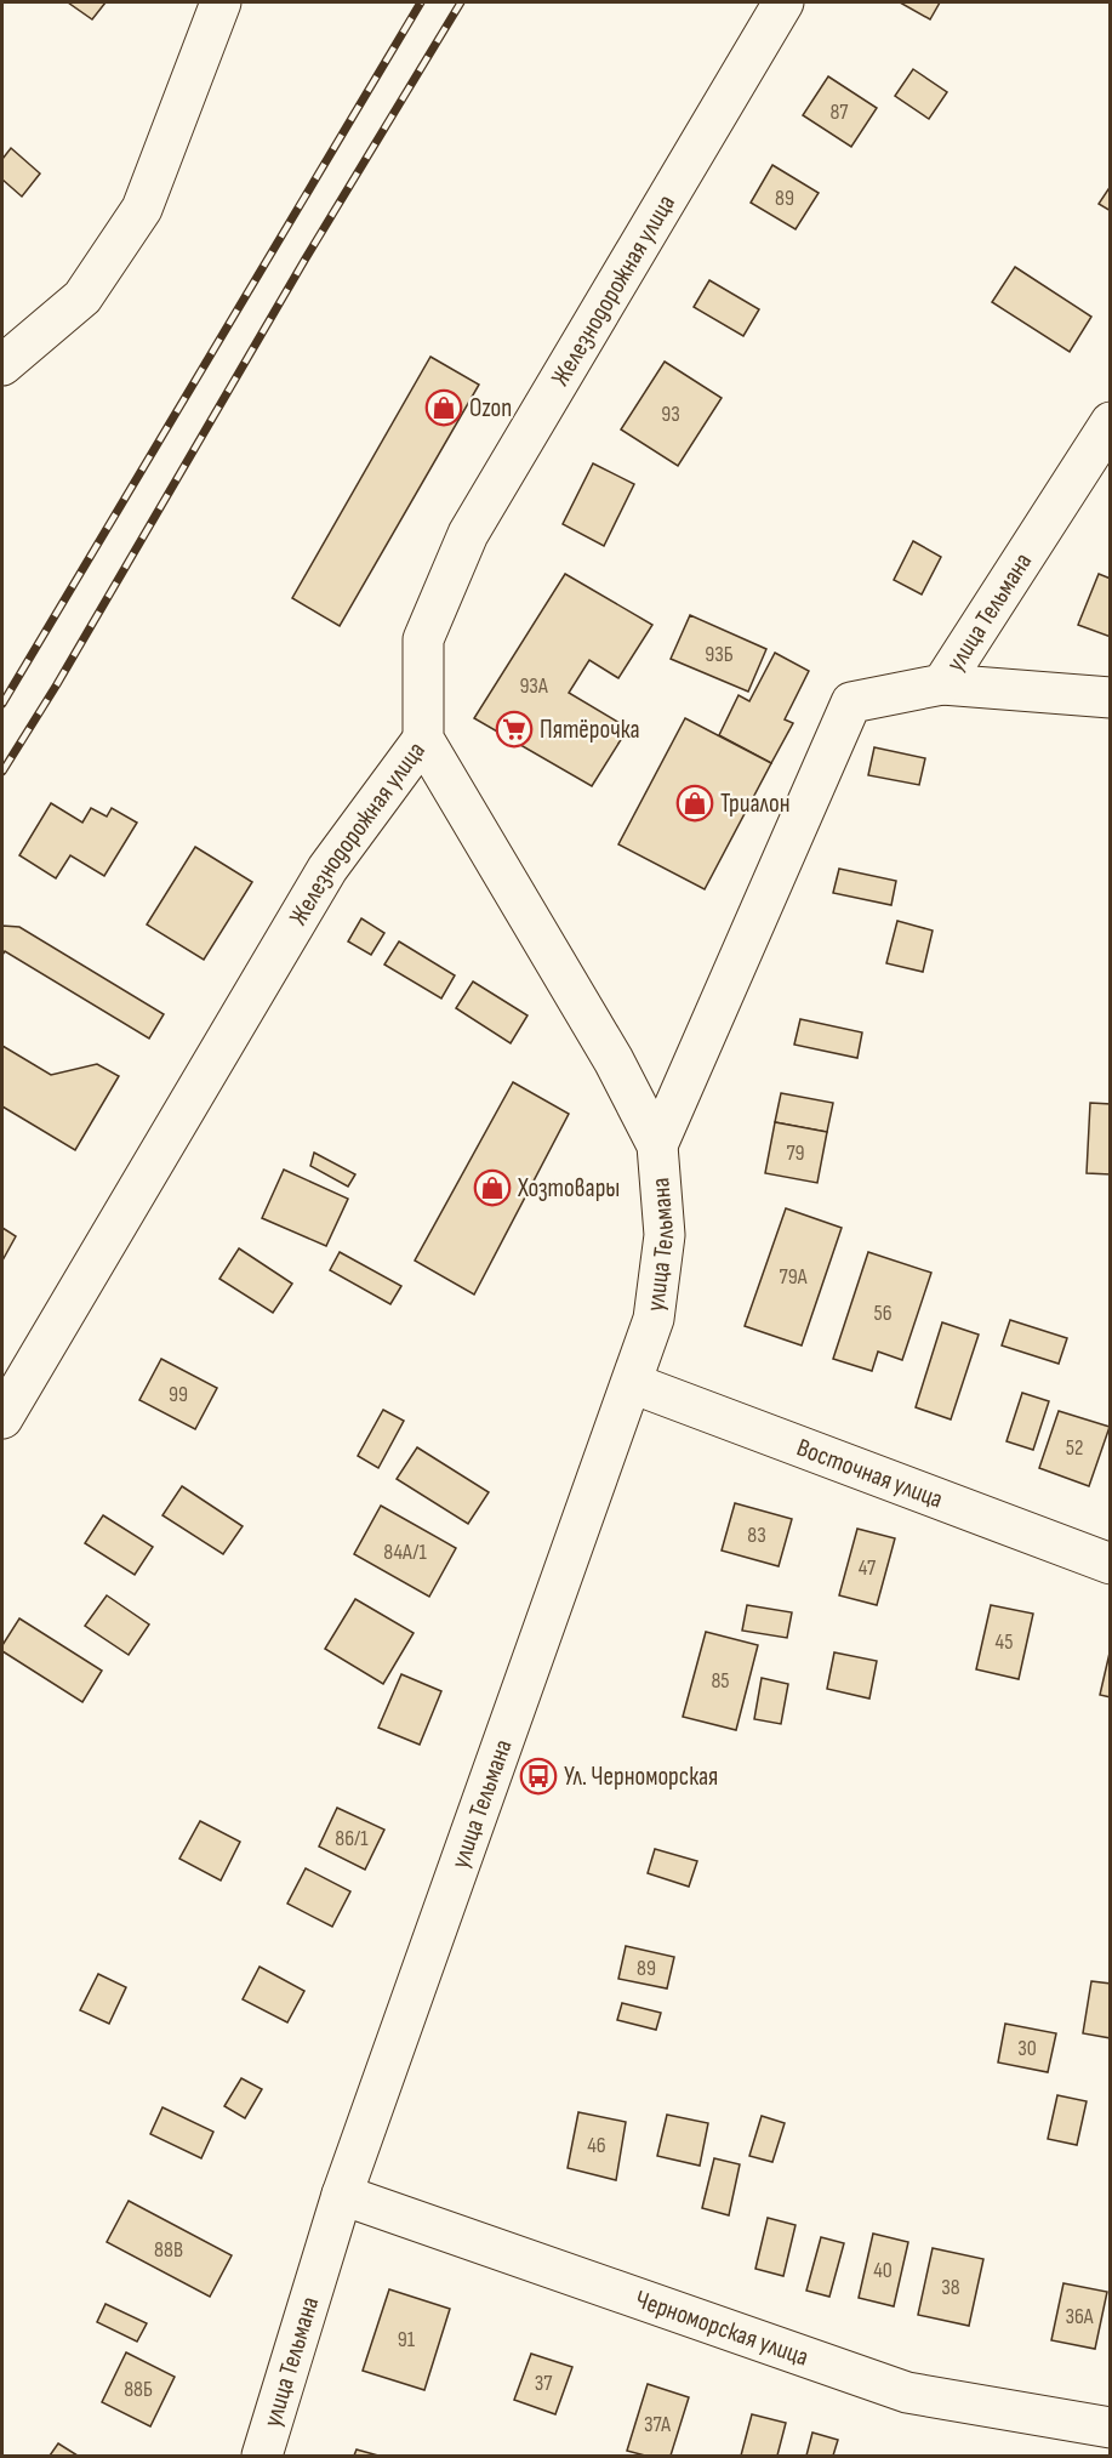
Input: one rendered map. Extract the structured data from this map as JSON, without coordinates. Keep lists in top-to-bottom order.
{
  "streets": {
    "street": [
      "Железнодорожная улица",
      "улица Тельмана",
      "Восточная улица",
      "Черноморская улица"
    ]
  },
  "crossings": [
    ["Железнодорожная улица", "улица Тельмана"],
    ["улица Тельмана", "Восточная улица"],
    ["улица Тельмана", "Черноморская улица"]
  ],
  "places": {
    "shop": ["Ozon", "Триалон", "Хозтовары"],
    "supermarket": ["Пятёрочка"],
    "bus stop": ["Ул. Черноморская"]
  },
  "house_numbers": [
    "87",
    "89",
    "93",
    "93Б",
    "93А",
    "79",
    "79А",
    "56",
    "99",
    "52",
    "83",
    "84А/1",
    "47",
    "45",
    "85",
    "86/1",
    "89",
    "30",
    "46",
    "88В",
    "40",
    "38",
    "36А",
    "91",
    "37",
    "88Б",
    "37А"
  ]
}
